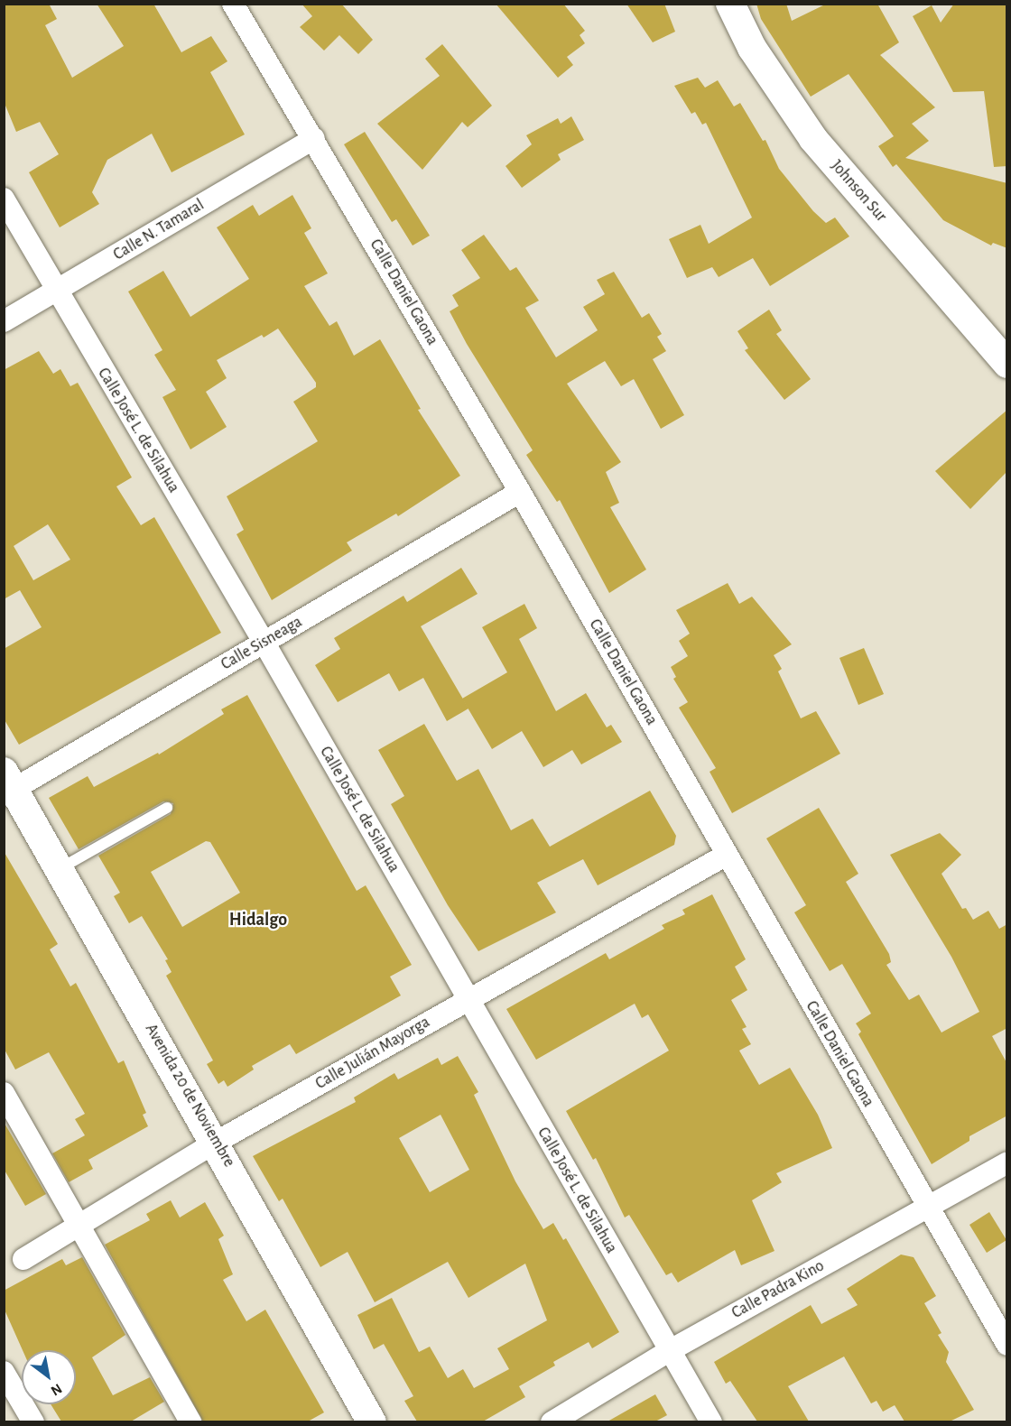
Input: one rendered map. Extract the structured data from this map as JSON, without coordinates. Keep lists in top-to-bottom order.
{
  "streets": {
    "street": [
      "Johnson Sur",
      "Calle N. Tamaral",
      "Calle Daniel Gaona",
      "Calle José L. de Silahua",
      "Calle Sisneaga",
      "Calle Julián Mayorga",
      "Avenida 20 de Noviembre",
      "Calle Padra Kino"
    ]
  },
  "crossings": [
    ["Calle N. Tamaral", "Calle Daniel Gaona"],
    ["Calle N. Tamaral", "Calle José L. de Silahua"],
    ["Calle Daniel Gaona", "Calle Sisneaga"],
    ["Calle Daniel Gaona", "Calle Julián Mayorga"],
    ["Calle Daniel Gaona", "Calle Padra Kino"],
    ["Calle José L. de Silahua", "Calle Sisneaga"],
    ["Calle José L. de Silahua", "Calle Julián Mayorga"],
    ["Calle José L. de Silahua", "Calle Padra Kino"],
    ["Calle Sisneaga", "Avenida 20 de Noviembre"],
    ["Calle Julián Mayorga", "Avenida 20 de Noviembre"]
  ],
  "districts": ["Hidalgo"],
  "north": "bottom right"
}
